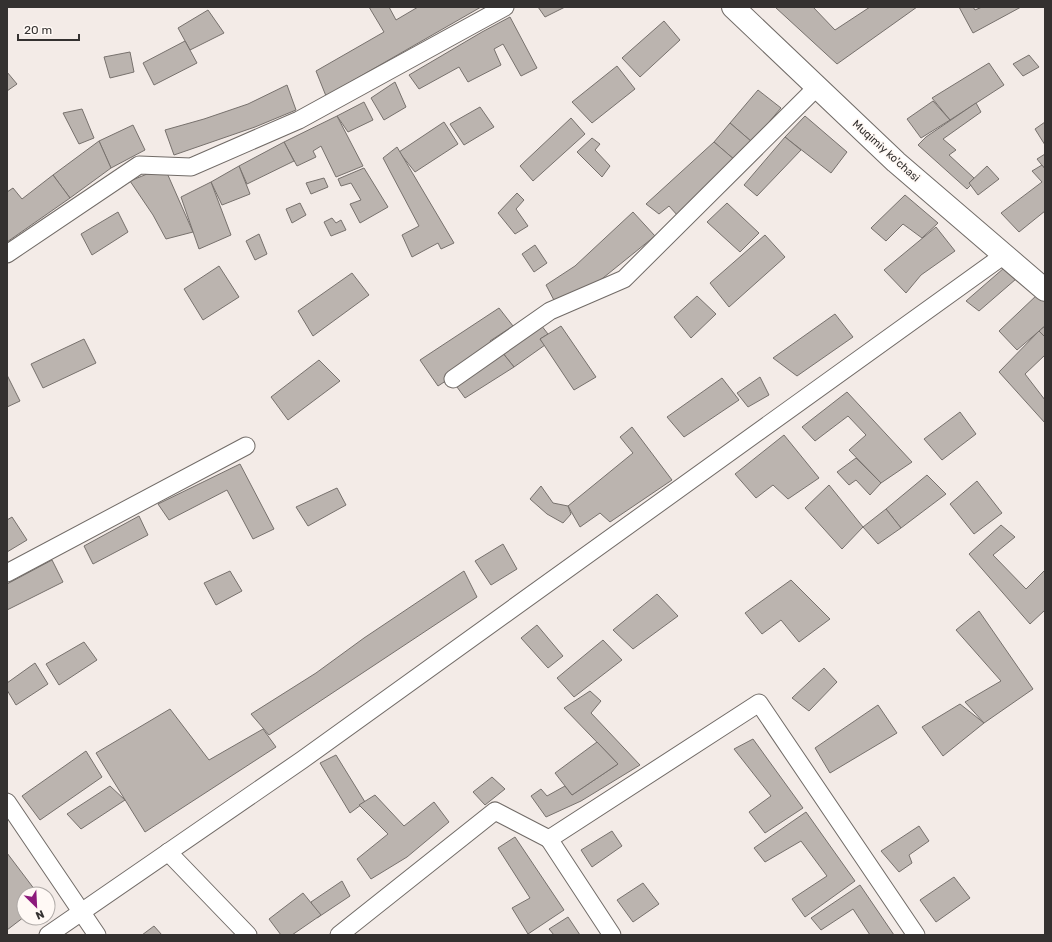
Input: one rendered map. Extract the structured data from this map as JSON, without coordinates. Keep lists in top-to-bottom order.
{
  "streets": {
    "street": ["Muqimiy ko'chasi"]
  },
  "scale_bar": "20 m",
  "north": "bottom right"
}
